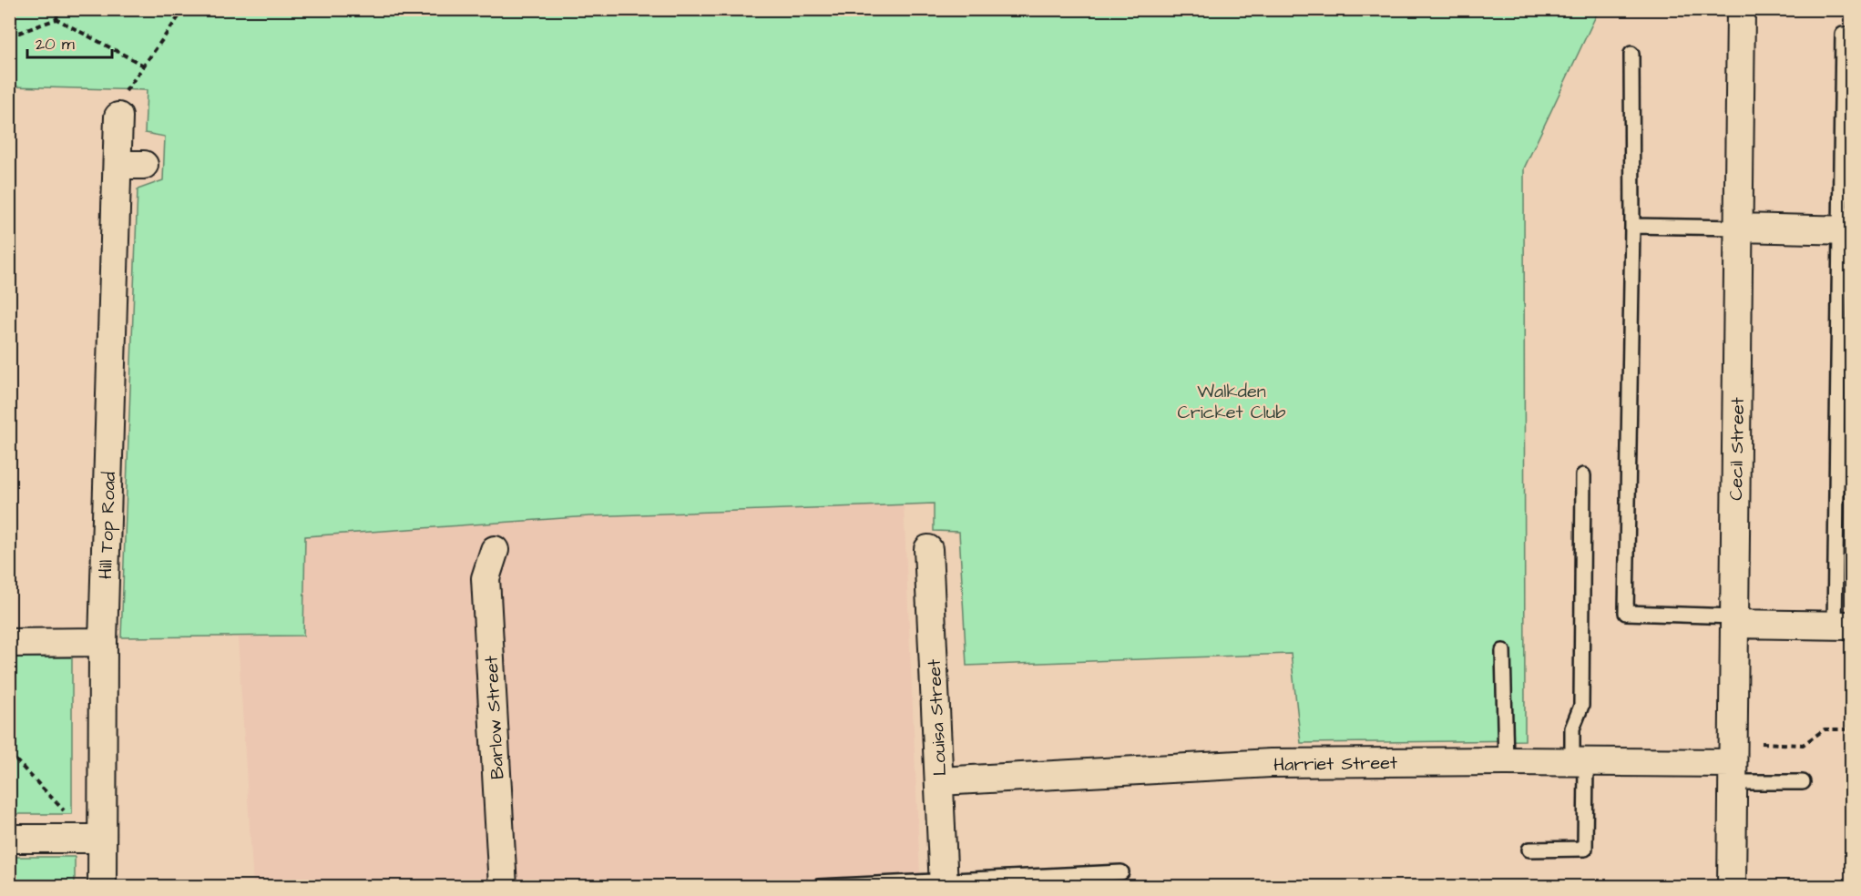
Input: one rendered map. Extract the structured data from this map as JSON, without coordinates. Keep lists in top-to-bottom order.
{
  "streets": {
    "street": [
      "Cecil Street",
      "Hill Top Road",
      "Barlow Street",
      "Louisa Street",
      "Harriet Street"
    ]
  },
  "crossings": [
    ["Cecil Street", "Harriet Street"],
    ["Louisa Street", "Harriet Street"]
  ],
  "parks": ["Walkden Cricket Club"],
  "scale_bar": "20 m"
}
